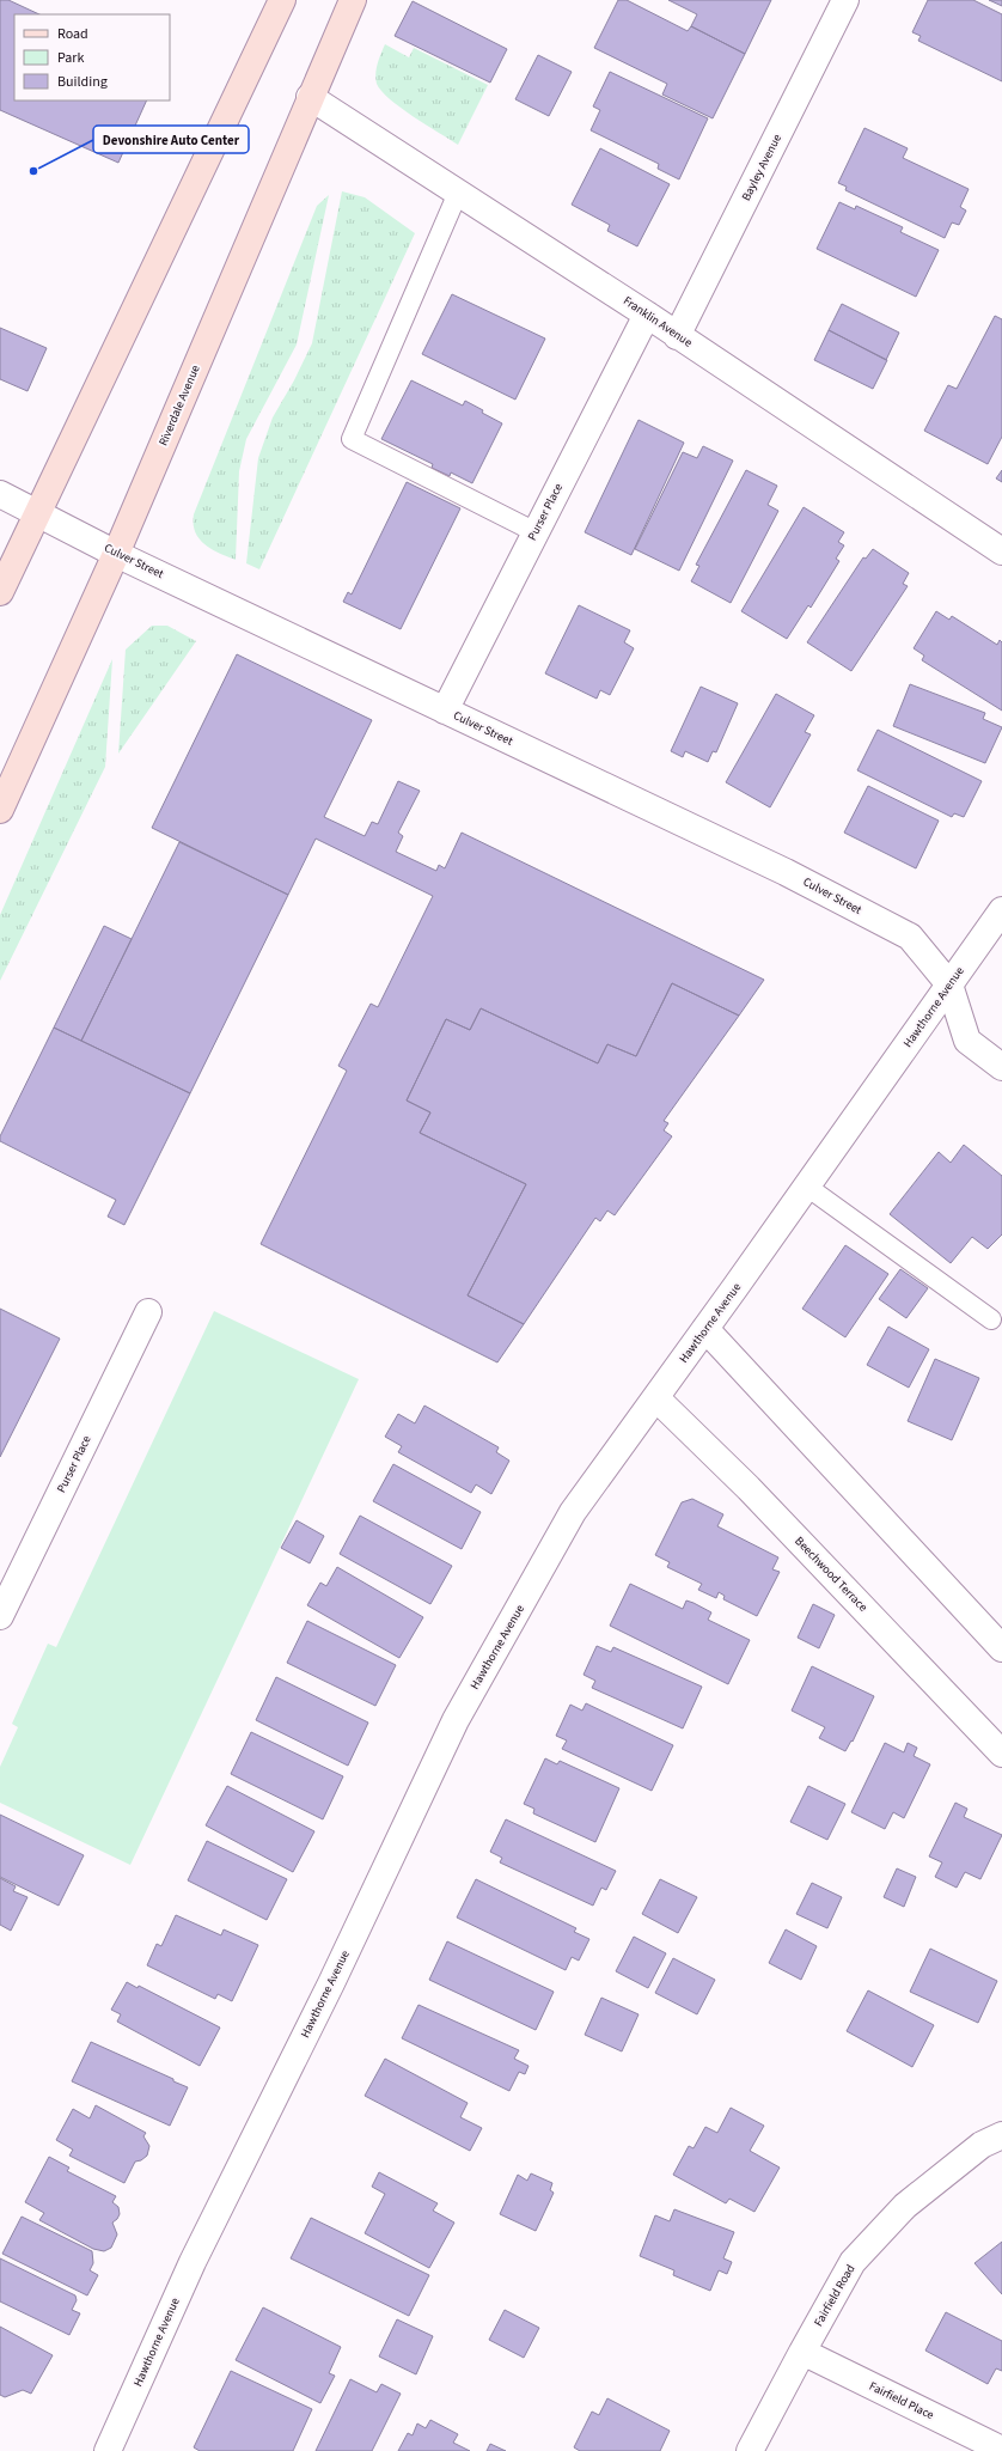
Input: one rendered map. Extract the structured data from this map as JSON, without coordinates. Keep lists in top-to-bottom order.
{
  "streets": {
    "main road": ["Riverdale Avenue"],
    "street": [
      "Bayley Avenue",
      "Franklin Avenue",
      "Purser Place",
      "Culver Street",
      "Hawthorne Avenue",
      "Beechwood Terrace",
      "Fairfield Road",
      "Fairfield Place"
    ]
  },
  "crossings": [
    ["Bayley Avenue", "Franklin Avenue"],
    ["Franklin Avenue", "Riverdale Avenue"],
    ["Franklin Avenue", "Purser Place"],
    ["Riverdale Avenue", "Culver Street"],
    ["Purser Place", "Culver Street"],
    ["Culver Street", "Hawthorne Avenue"],
    ["Hawthorne Avenue", "Beechwood Terrace"],
    ["Fairfield Road", "Fairfield Place"]
  ],
  "places": ["Devonshire Auto Center"],
  "legend": ["Road", "Park", "Building"]
}
